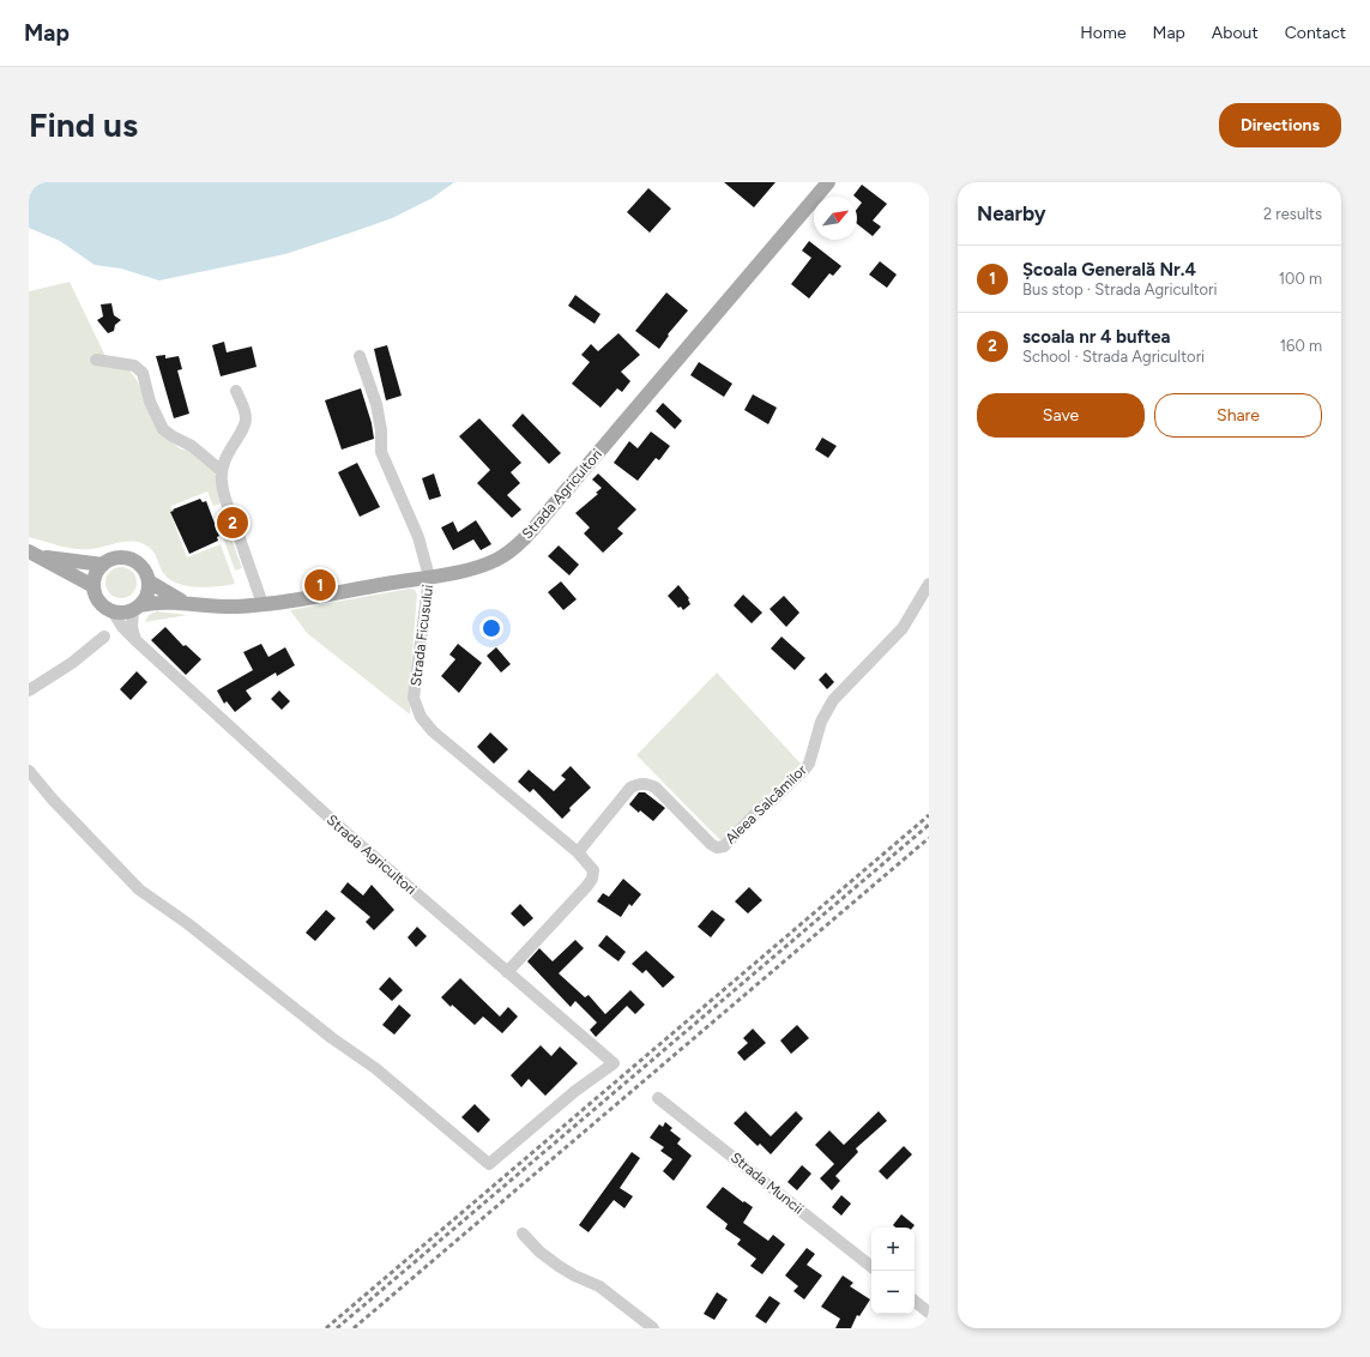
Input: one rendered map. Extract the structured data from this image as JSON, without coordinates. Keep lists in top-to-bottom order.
{
  "streets": {
    "main road": ["Strada Agricultori"],
    "street": ["Strada Ficusului", "Aleea Salcâmilor", "Strada Muncii"]
  },
  "crossings": [
    ["Strada Agricultori", "Strada Ficusului"],
    ["Strada Ficusului", "Aleea Salcâmilor"]
  ],
  "north": "top right",
  "page": {
    "header": "Map",
    "nav": [
      "Home",
      "Map",
      "About",
      "Contact"
    ],
    "buttons": [
      "Directions",
      ["Save", "Share"]
    ],
    "title": "Find us",
    "heading": ["Nearby", "2 results"],
    "list": [
      {
        "mark": "1",
        "name": "Școala Generală Nr.4",
        "note": "Bus stop · Strada Agricultori",
        "value": "100 m"
      },
      {
        "mark": "2",
        "name": "scoala nr 4 buftea",
        "note": "School · Strada Agricultori",
        "value": "160 m"
      }
    ],
    "pins": ["2", "1"],
    "map_buttons": ["+", "−"]
  }
}
